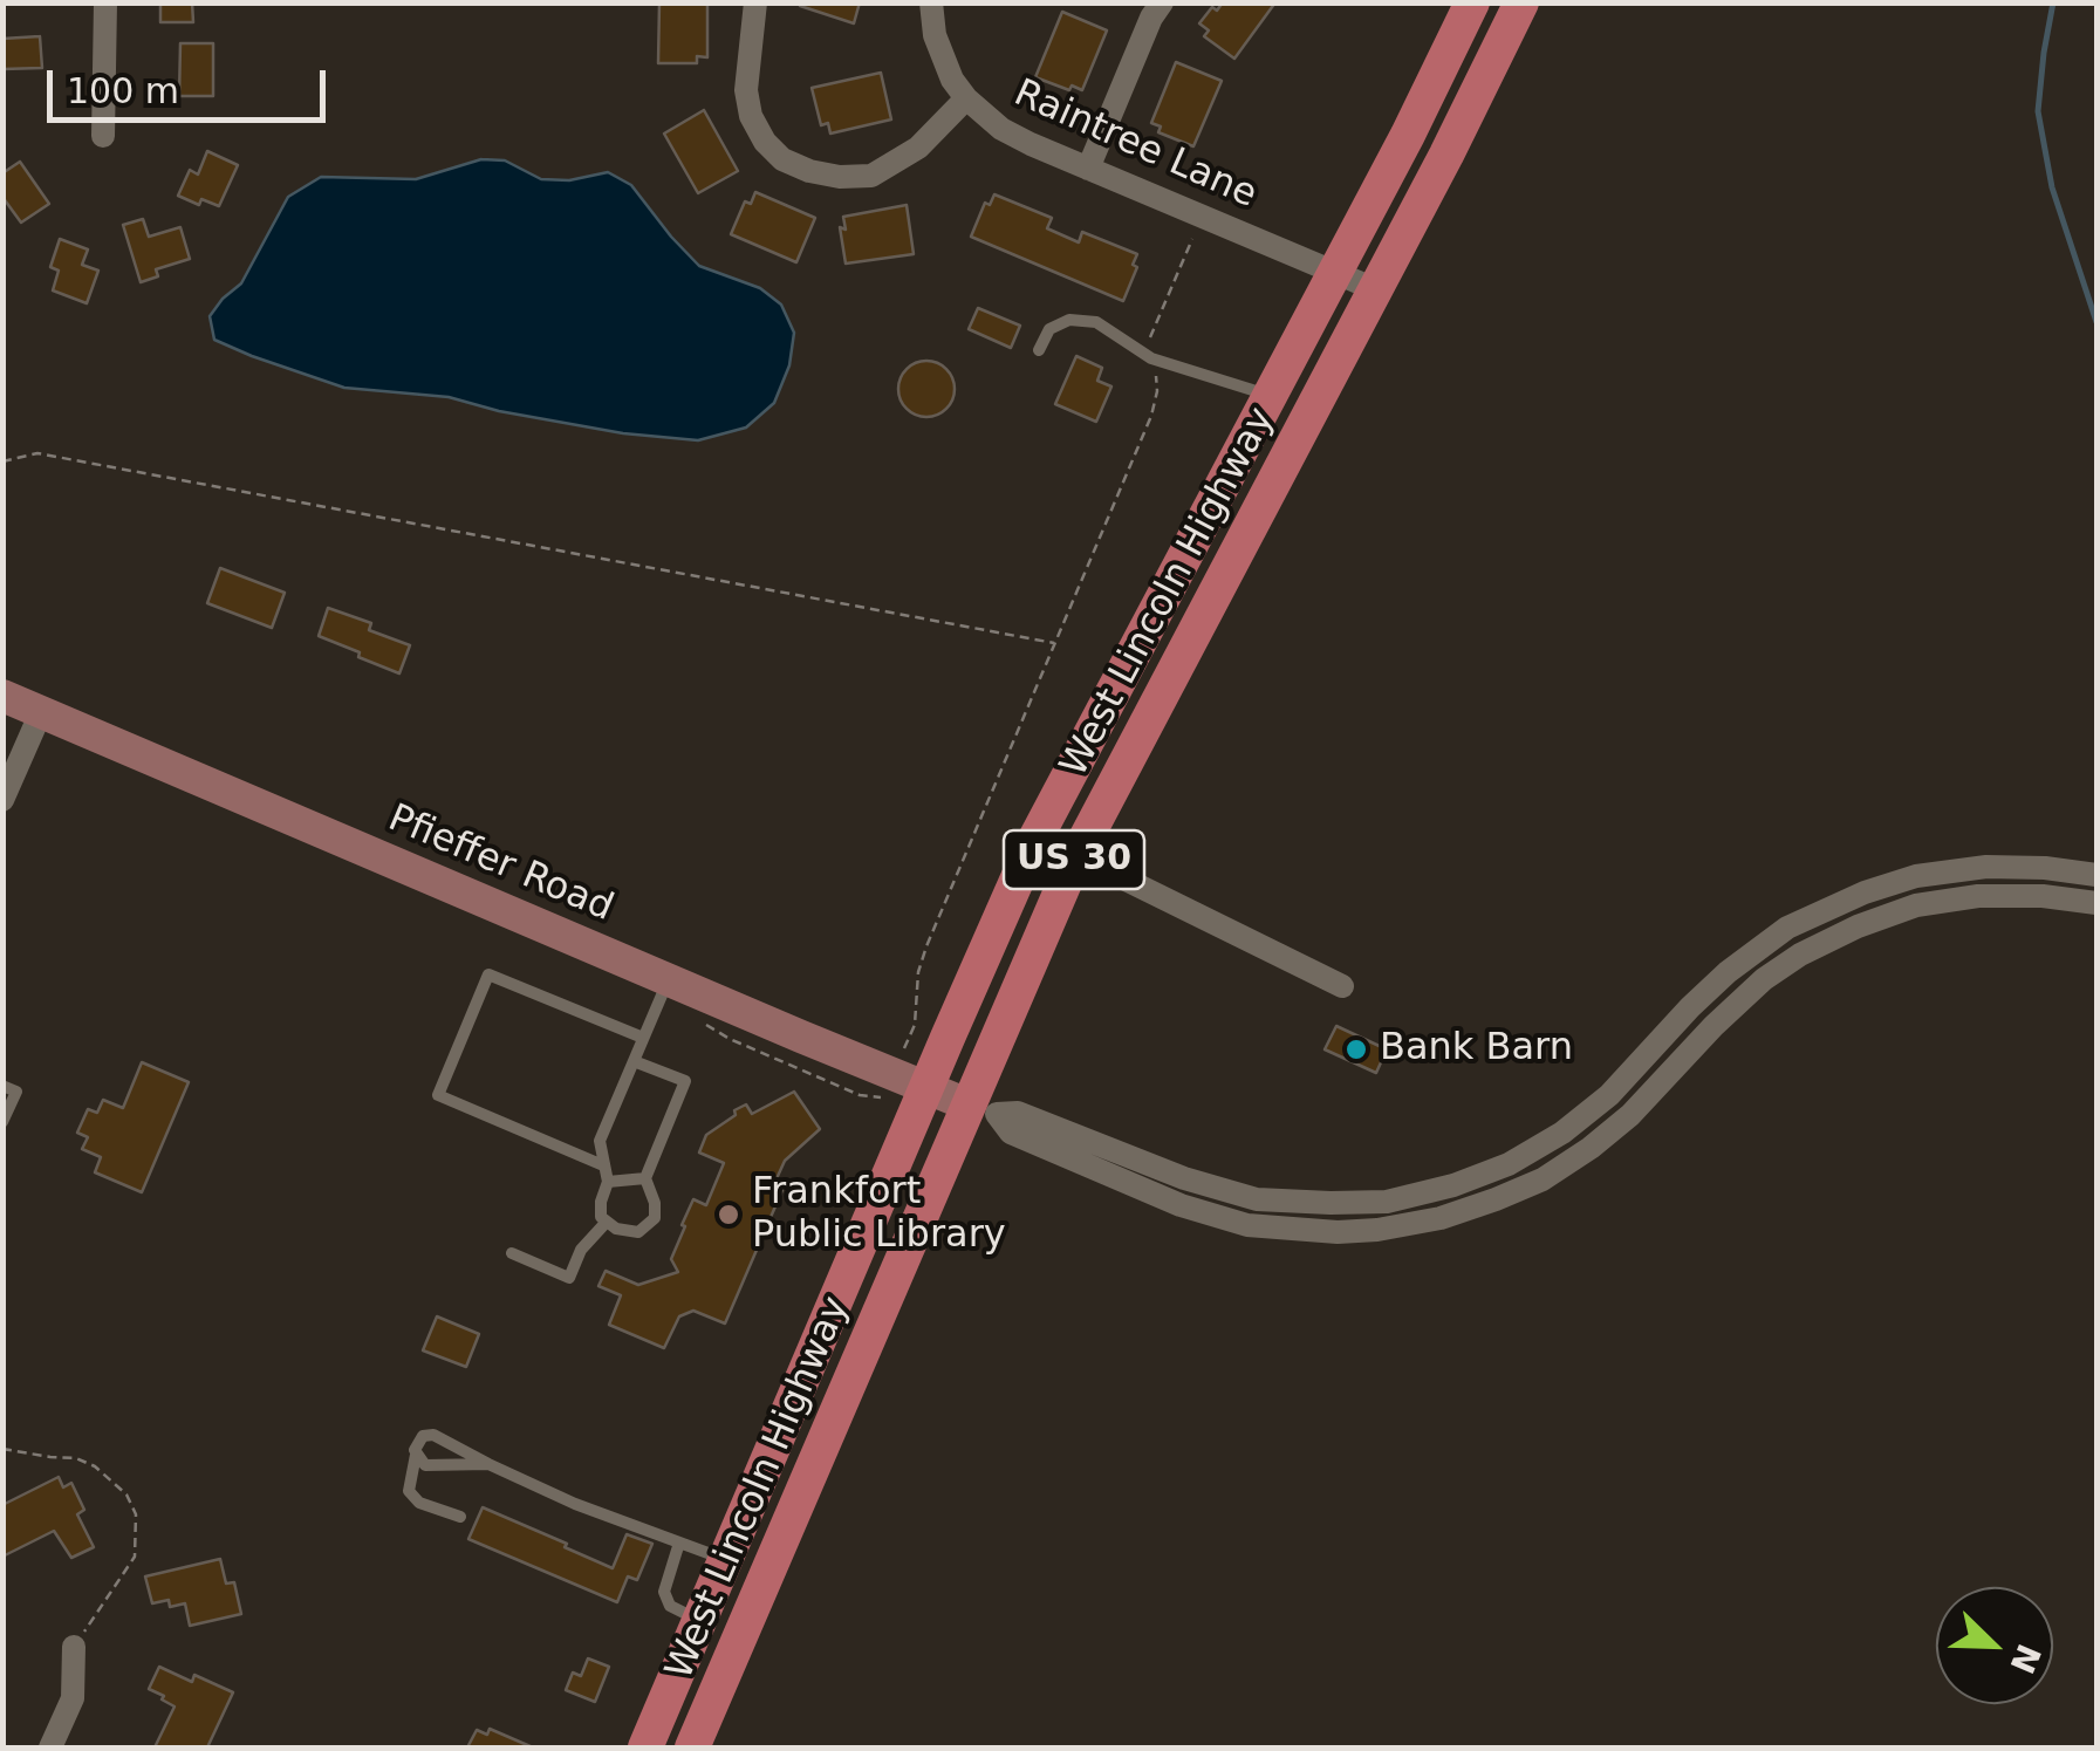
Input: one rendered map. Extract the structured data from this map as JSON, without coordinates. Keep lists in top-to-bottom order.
{
  "streets": {
    "main road": ["West Lincoln Highway", "US 30"],
    "street": ["Raintree Lane", "Pfieffer Road"]
  },
  "crossings": [
    ["Raintree Lane", "West Lincoln Highway"],
    ["West Lincoln Highway", "Pfieffer Road"]
  ],
  "places": ["Bank Barn", "Frankfort Public Library"],
  "scale_bar": "100 m",
  "north": "bottom right"
}
